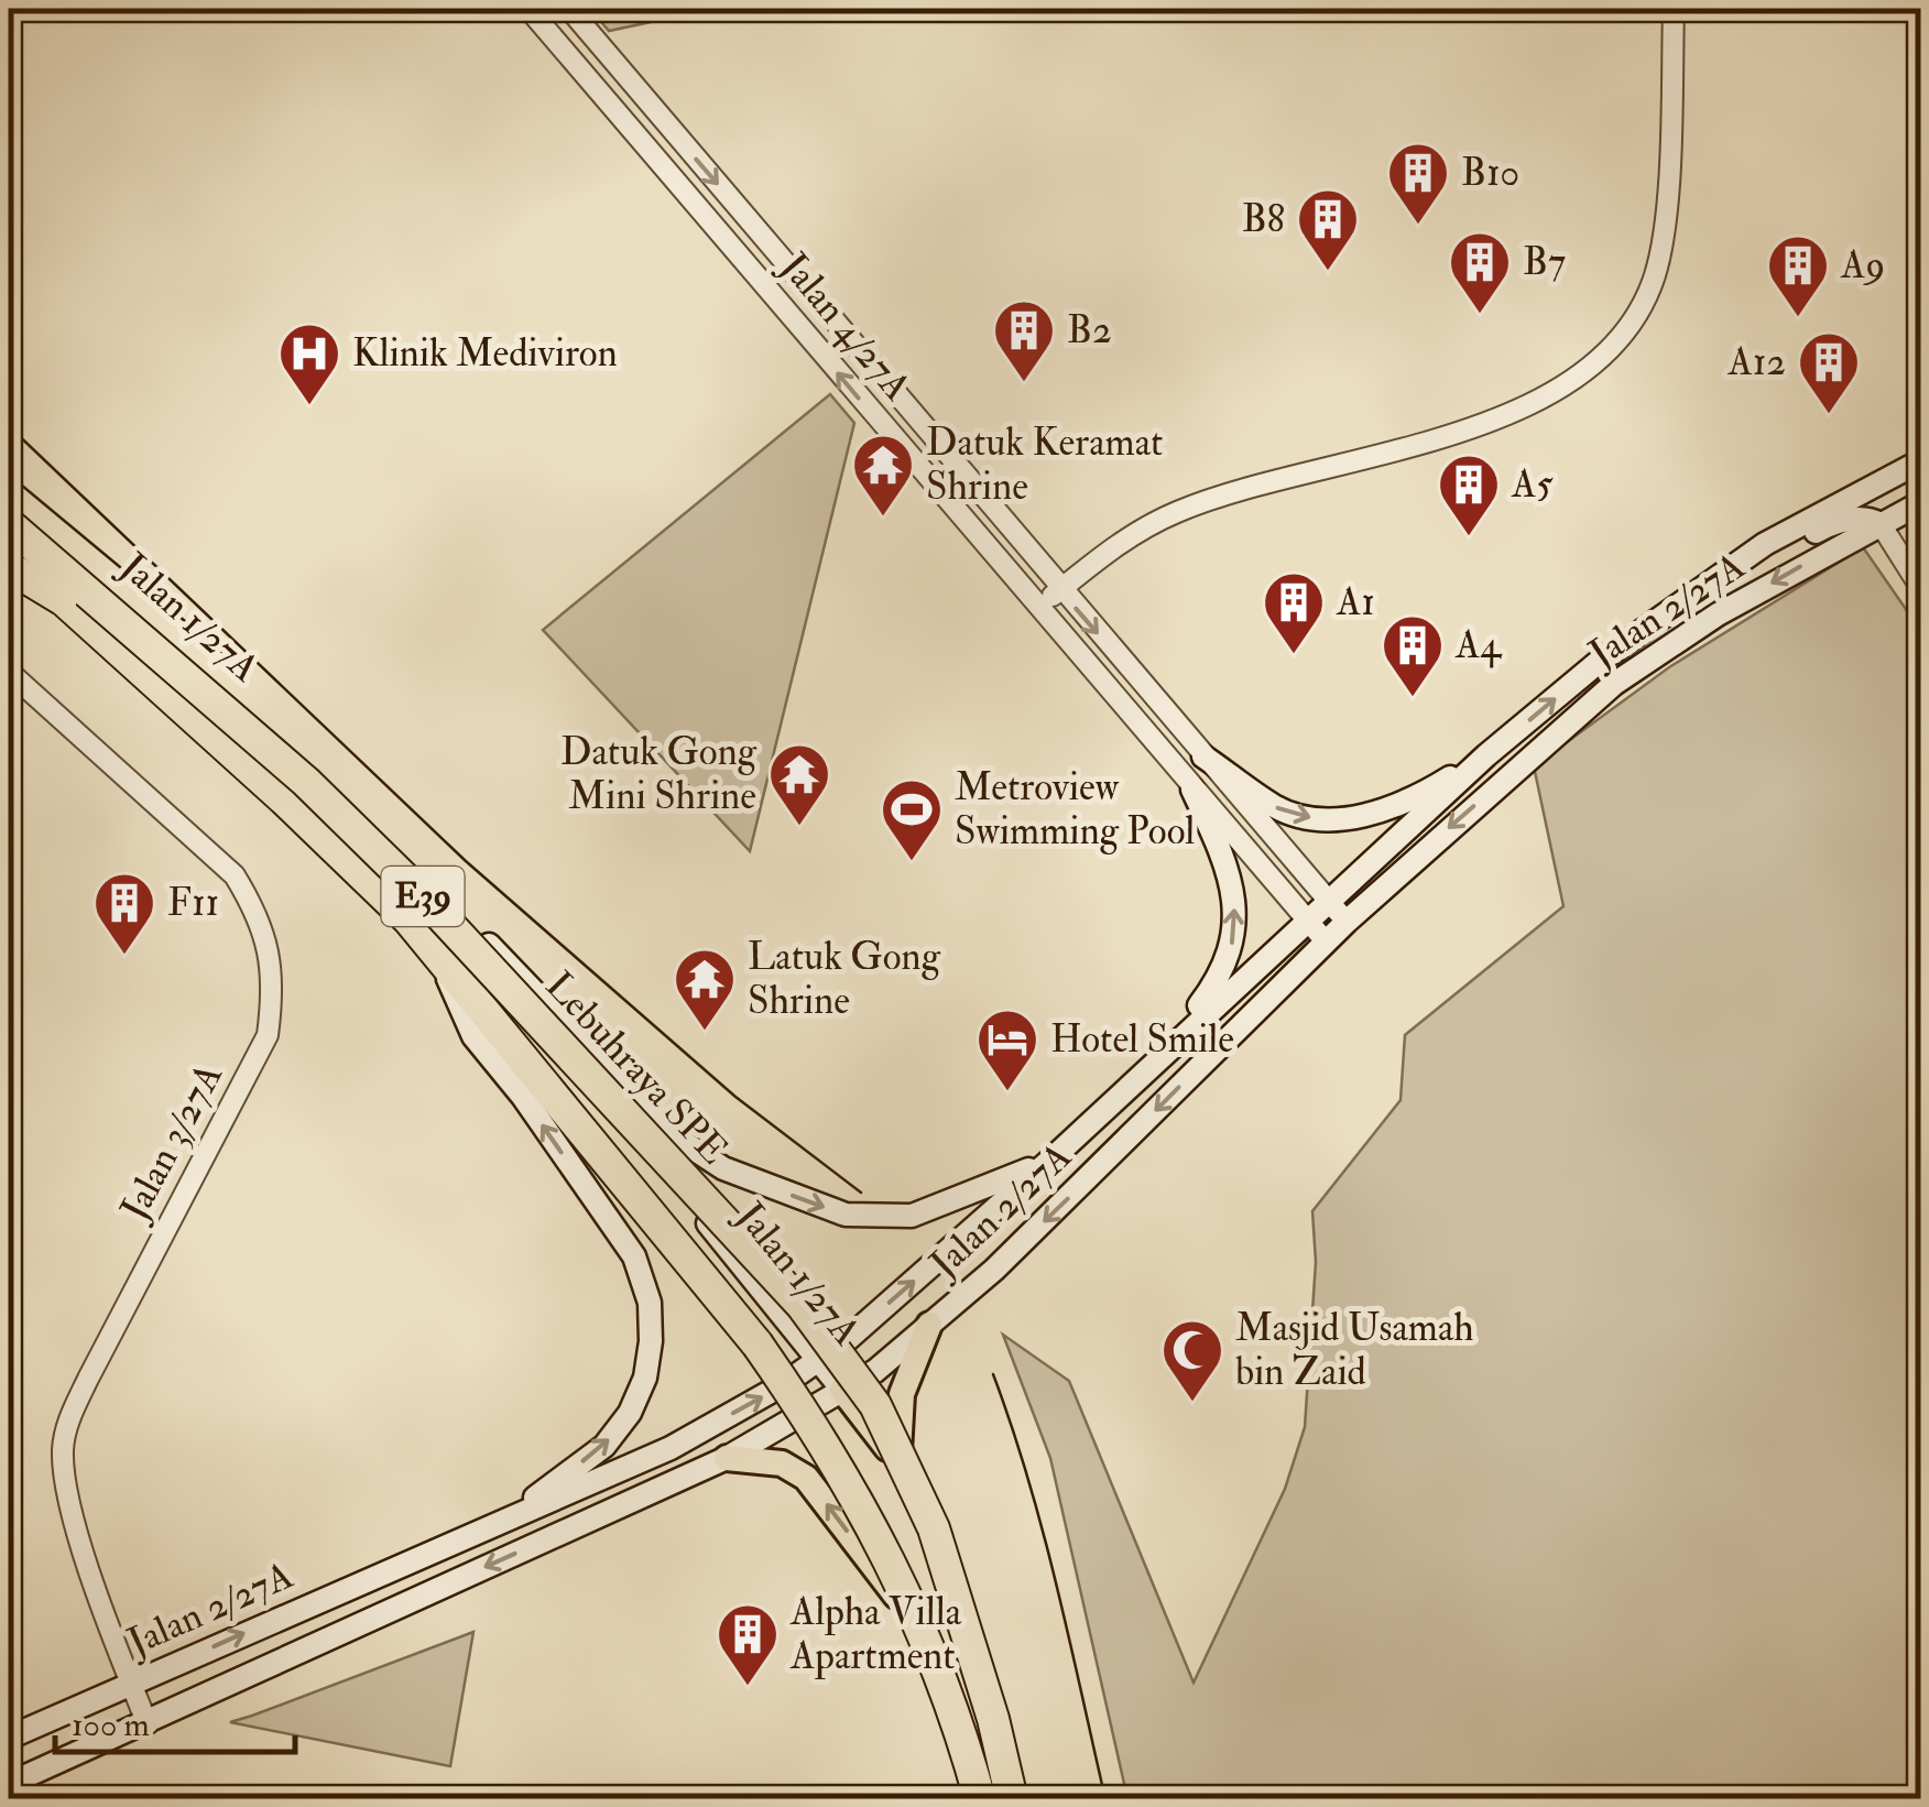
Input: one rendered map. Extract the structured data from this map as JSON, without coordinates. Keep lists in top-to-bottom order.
{
  "streets": {
    "highway": ["E39", "Lebuhraya SPE"],
    "main road": ["Jalan 2/27A", "Jalan 1/27A"],
    "street": ["Jalan 4/27A", "Jalan 3/27A"]
  },
  "crossings": [
    ["Jalan 4/27A", "Jalan 2/27A"],
    ["Jalan 2/27A", "Jalan 1/27A"],
    ["Jalan 2/27A", "Jalan 3/27A"],
    ["Jalan 1/27A", "Lebuhraya SPE"]
  ],
  "places": {
    "building": [
      "B10",
      "B8",
      "B7",
      "A9",
      "B2",
      "A12",
      "A5",
      "A1",
      "A4",
      "F11",
      "Alpha Villa Apartment"
    ],
    "hospital": ["Klinik Mediviron"],
    "temple": ["Datuk Keramat Shrine", "Datuk Gong Mini Shrine", "Latuk Gong Shrine"],
    "sports": ["Metroview Swimming Pool"],
    "hotel": ["Hotel Smile"],
    "mosque": ["Masjid Usamah bin Zaid"]
  },
  "scale_bar": "100 m"
}
